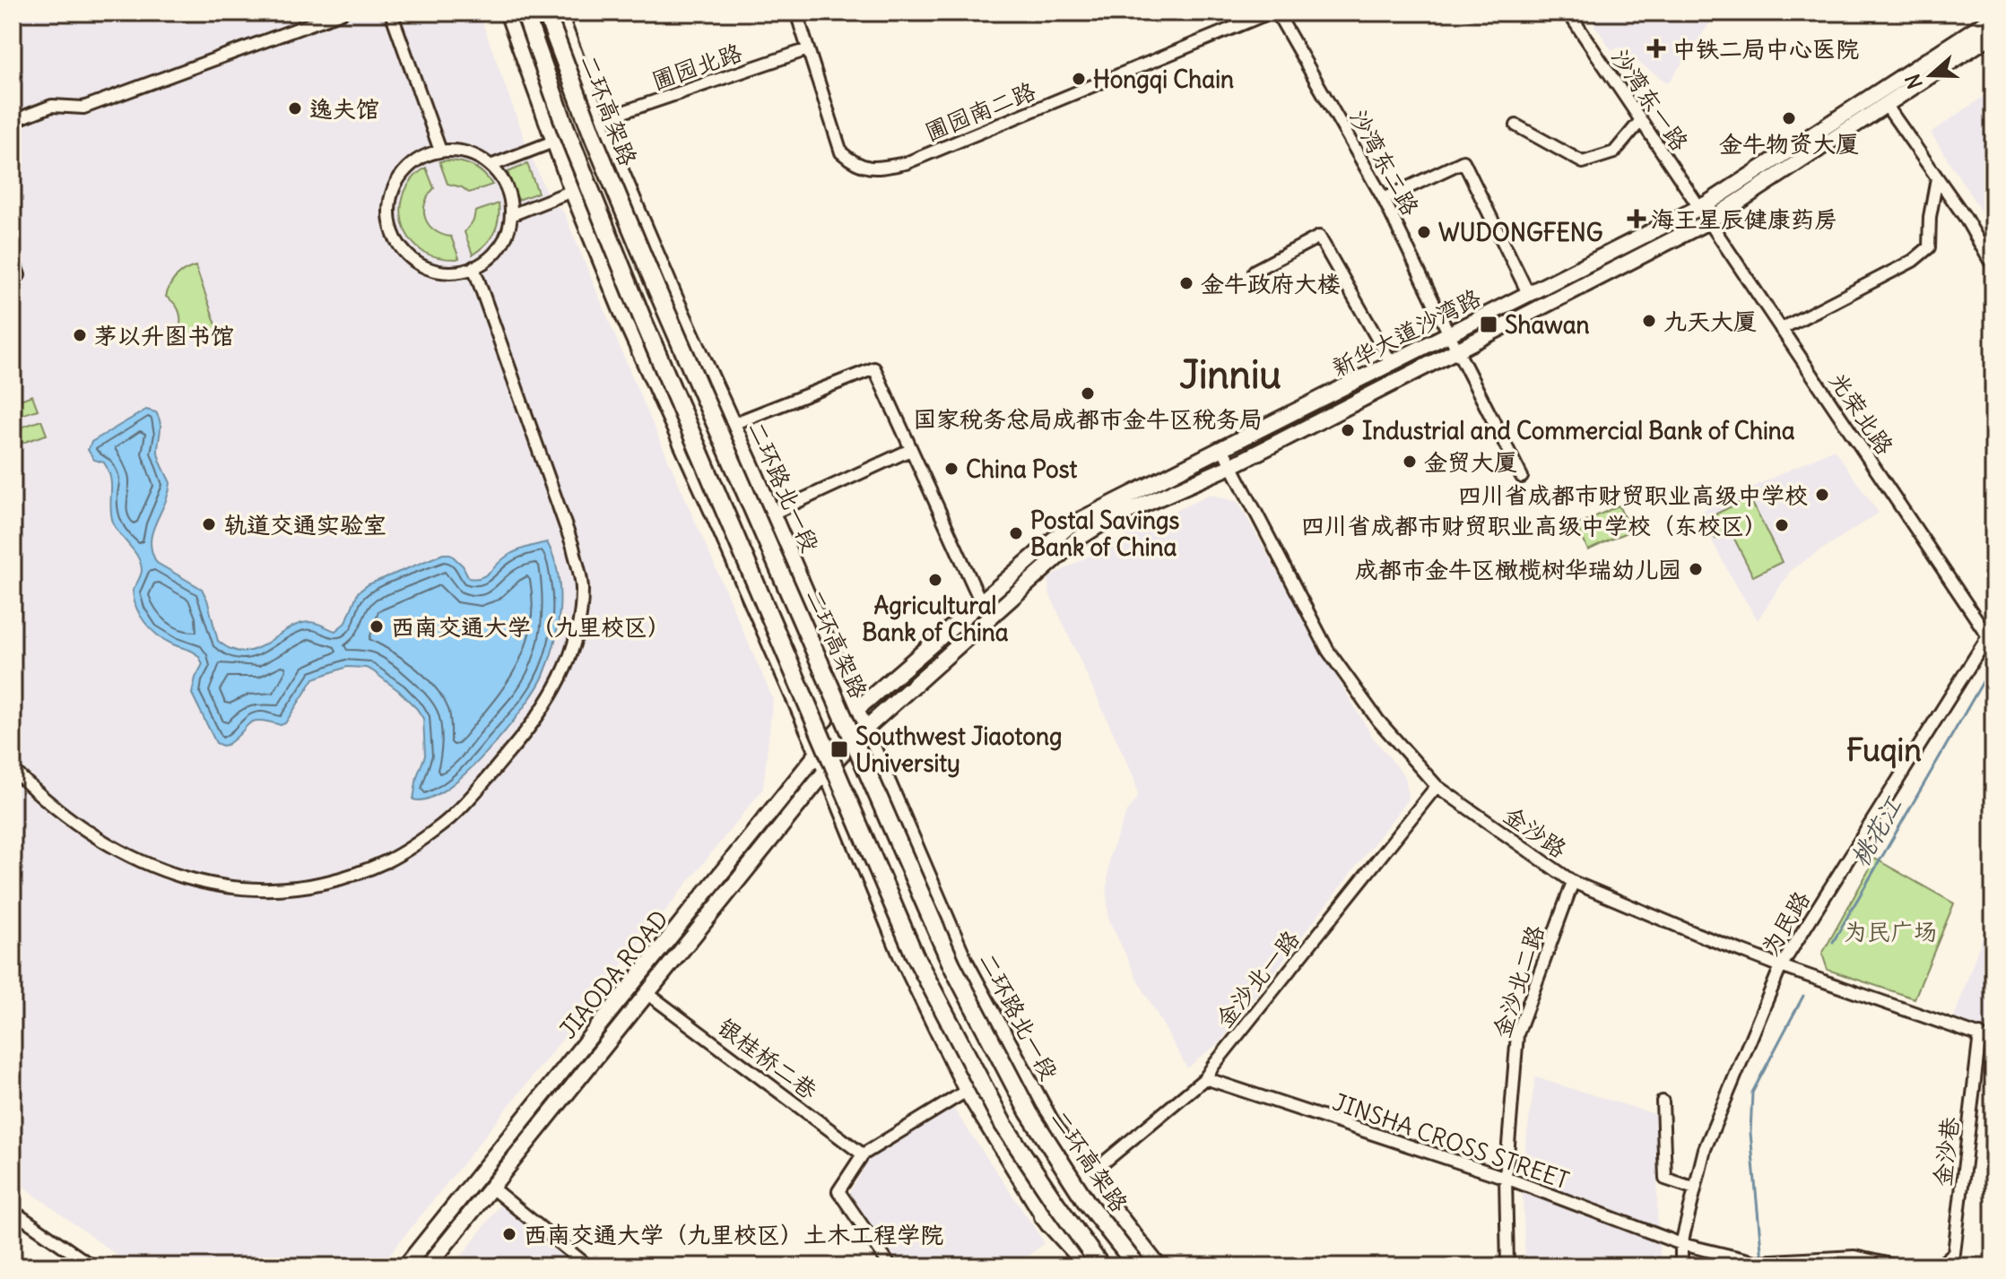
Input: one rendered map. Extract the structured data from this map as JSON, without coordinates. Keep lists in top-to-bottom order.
{
  "streets": {
    "highway": ["二环高架路"],
    "main road": ["新华大道沙湾路", "二环路北一段", "JIAODA ROAD"],
    "street": [
      "圃园北路",
      "沙湾东一路",
      "圃园南二路",
      "沙湾东二路",
      "光荣北路",
      "金沙路",
      "为民路",
      "金沙北一路",
      "金沙北二路",
      "银桂桥二巷",
      "JINSHA CROSS STREET",
      "金沙巷"
    ]
  },
  "crossings": [
    ["圃园北路", "圃园南二路"],
    ["圃园北路", "二环路北一段"],
    ["沙湾东一路", "新华大道沙湾路"],
    ["沙湾东一路", "光荣北路"],
    ["沙湾东二路", "新华大道沙湾路"],
    ["新华大道沙湾路", "光荣北路"],
    ["新华大道沙湾路", "二环路北一段"],
    ["新华大道沙湾路", "金沙路"],
    ["新华大道沙湾路", "JIAODA ROAD"],
    ["光荣北路", "为民路"],
    ["二环路北一段", "JIAODA ROAD"],
    ["二环路北一段", "金沙北一路"],
    ["金沙路", "为民路"],
    ["金沙路", "金沙北一路"],
    ["金沙路", "金沙北二路"],
    ["金沙路", "金沙巷"],
    ["为民路", "JINSHA CROSS STREET"],
    ["JIAODA ROAD", "银桂桥二巷"],
    ["金沙北一路", "JINSHA CROSS STREET"],
    ["金沙北二路", "JINSHA CROSS STREET"]
  ],
  "districts": ["Jinniu", "Fuqin"],
  "water": ["桃花江"],
  "parks": ["为民广场"],
  "places": {
    "health": ["中铁二局中心医院", "海王星辰健康药房"],
    "other": [
      "Hongqi Chain",
      "逸夫馆",
      "金牛物资大厦",
      "WUDONGFENG",
      "金牛政府大楼",
      "九天大厦",
      "茅以升图书馆",
      "国家税务总局成都市金牛区税务局",
      "Industrial and Commercial Bank of China",
      "金贸大厦",
      "China Post",
      "四川省成都市财贸职业高级中学校",
      "轨道交通实验室",
      "四川省成都市财贸职业高级中学校（东校区）",
      "Postal Savings Bank of China",
      "成都市金牛区橄榄树华瑞幼儿园",
      "Agricultural Bank of China",
      "西南交通大学（九里校区）",
      "西南交通大学（九里校区）土木工程学院"
    ],
    "transit": ["Shawan", "Southwest Jiaotong University"]
  },
  "north": "left"
}
